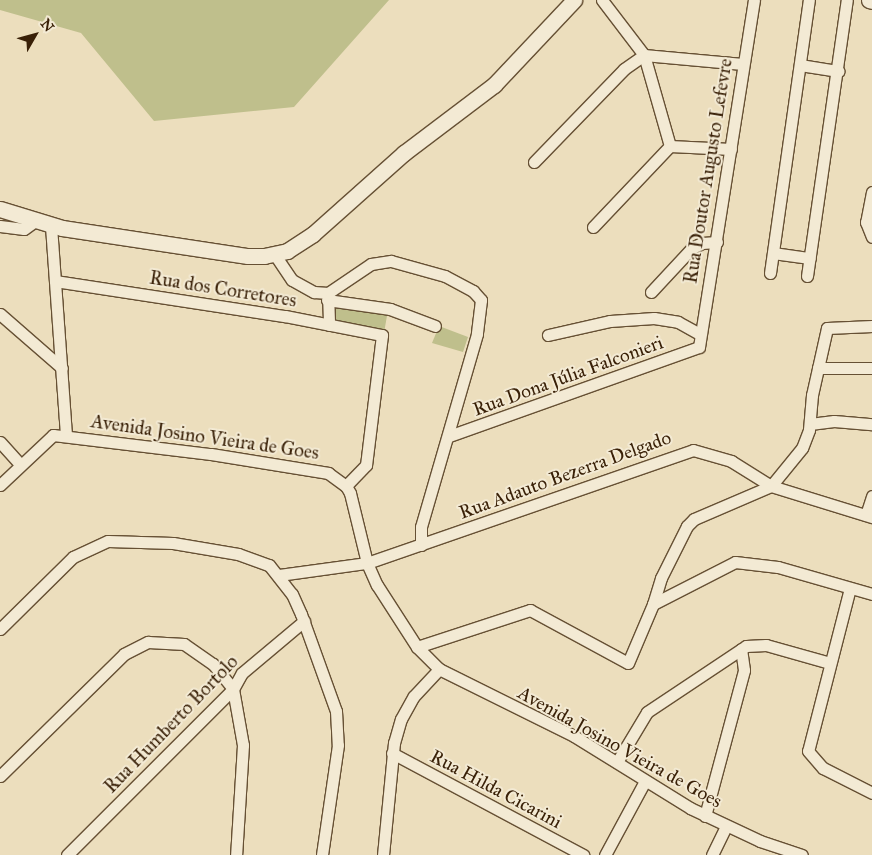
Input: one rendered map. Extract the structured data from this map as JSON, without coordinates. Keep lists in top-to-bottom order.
{
  "streets": {
    "street": [
      "Rua Doutor Augusto Lefevre",
      "Rua dos Corretores",
      "Rua Dona Júlia Falconieri",
      "Avenida Josino Vieira de Goes",
      "Rua Adauto Bezerra Delgado",
      "Rua Humberto Bortolo",
      "Rua Hilda Cicarini"
    ]
  },
  "crossings": [
    ["Rua Doutor Augusto Lefevre", "Rua Dona Júlia Falconieri"],
    ["Rua dos Corretores", "Avenida Josino Vieira de Goes"],
    ["Avenida Josino Vieira de Goes", "Rua Adauto Bezerra Delgado"]
  ],
  "north": "top right"
}
